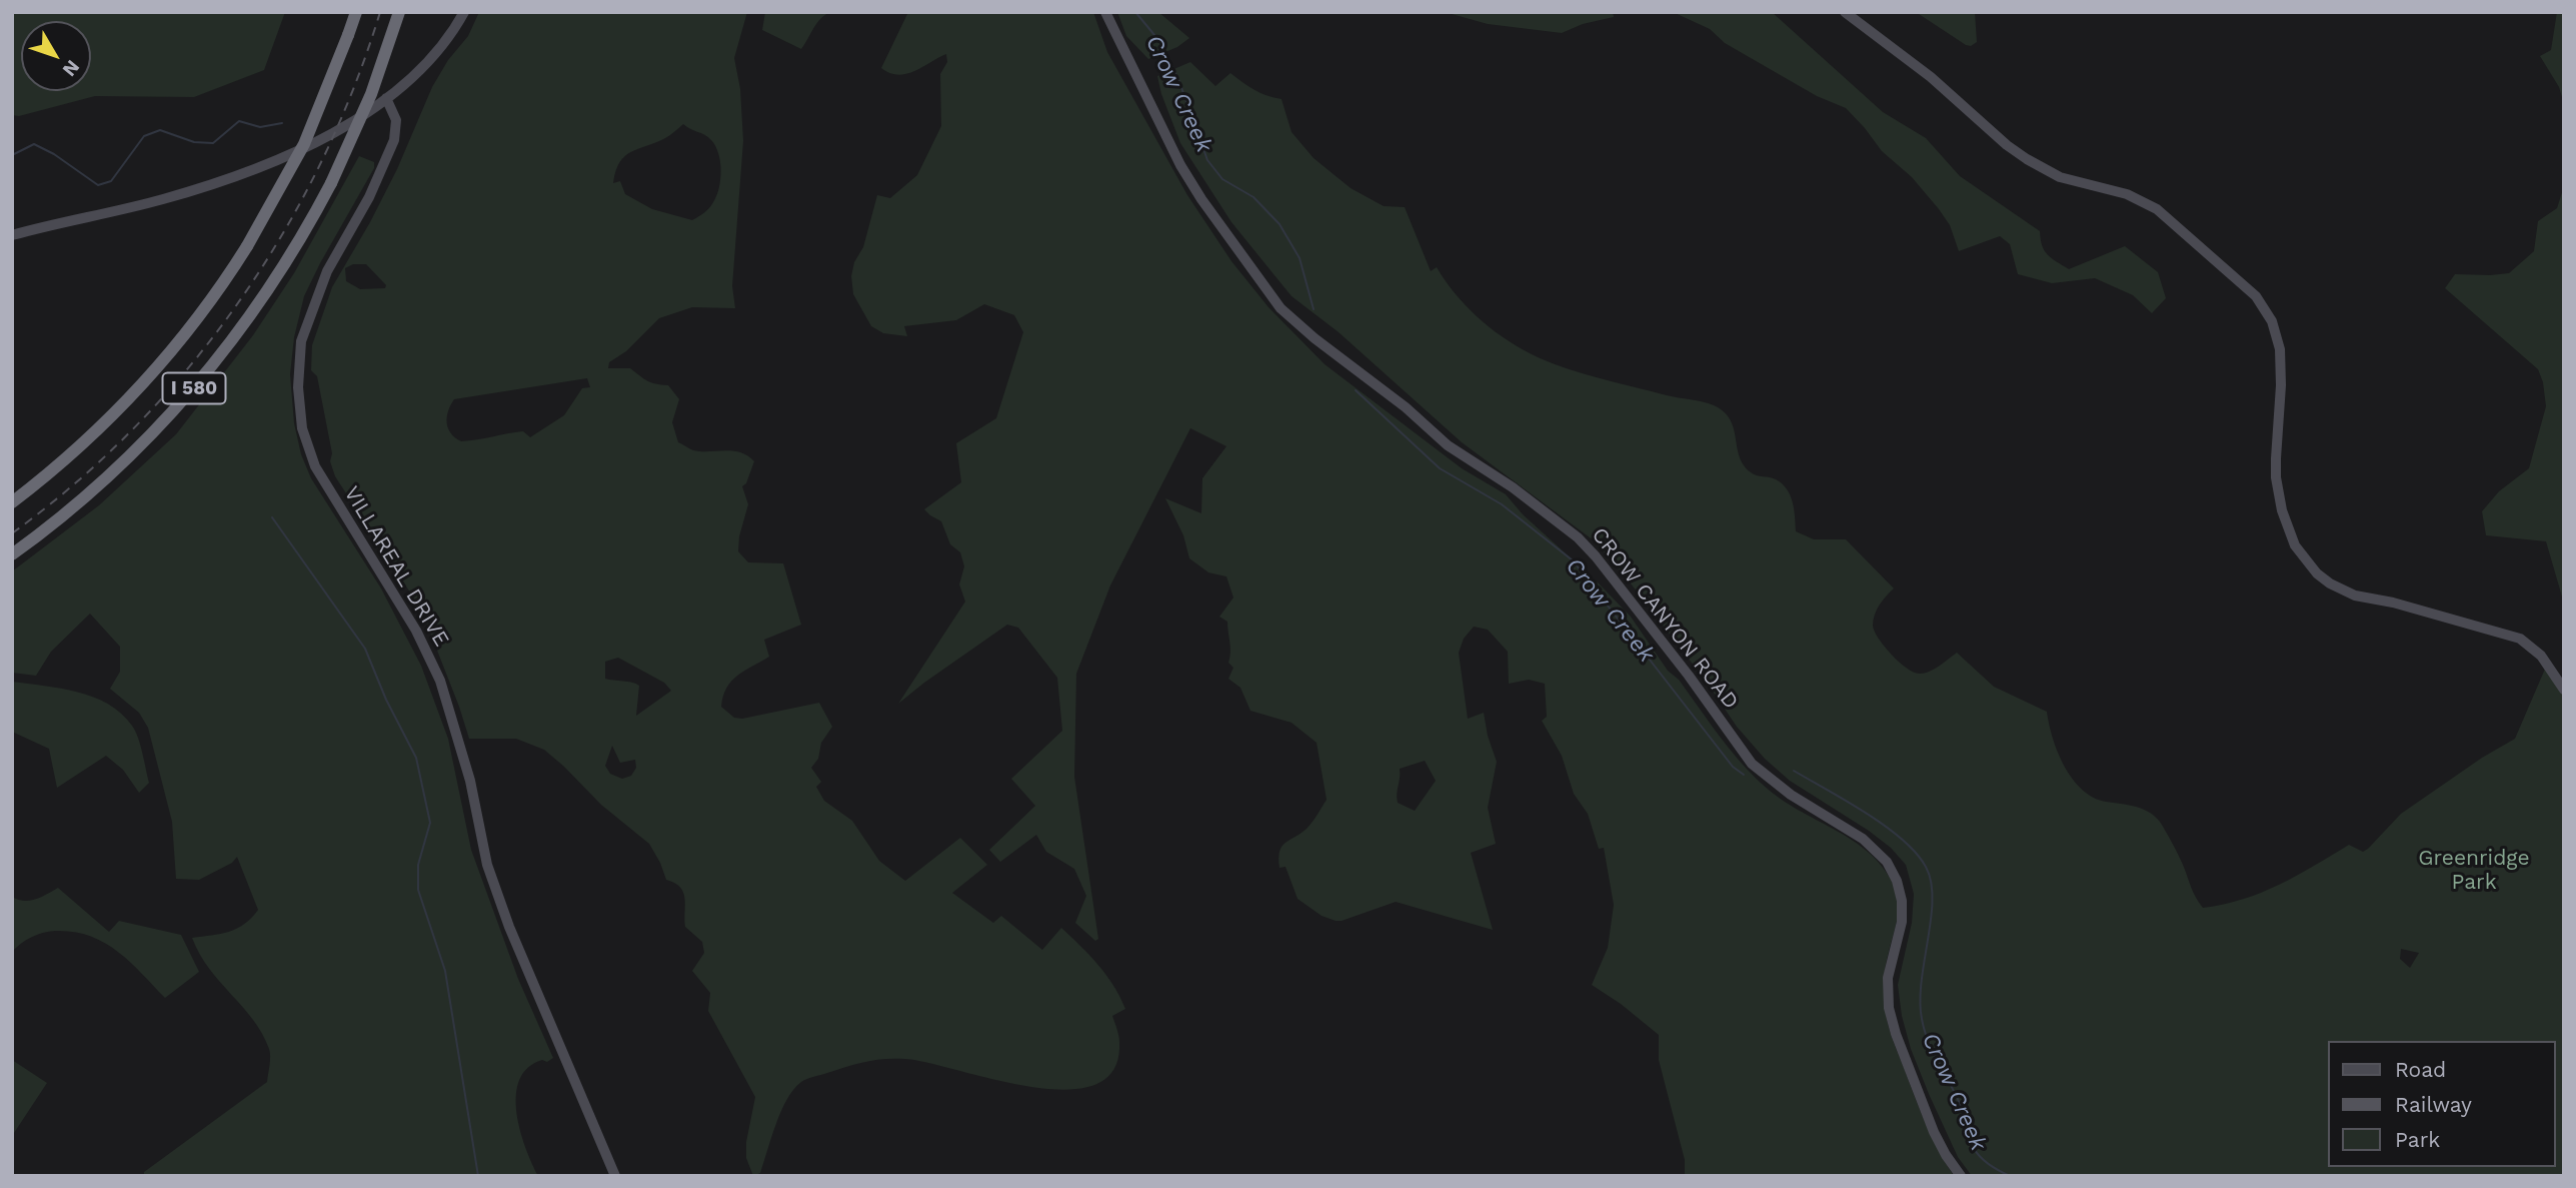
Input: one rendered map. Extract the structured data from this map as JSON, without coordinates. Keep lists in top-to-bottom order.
{
  "streets": {
    "highway": ["I 580"],
    "street": ["VILLAREAL DRIVE", "CROW CANYON ROAD"]
  },
  "water": ["Crow Creek"],
  "parks": ["Greenridge Park"],
  "legend": ["Road", "Railway", "Park"],
  "north": "bottom right"
}
